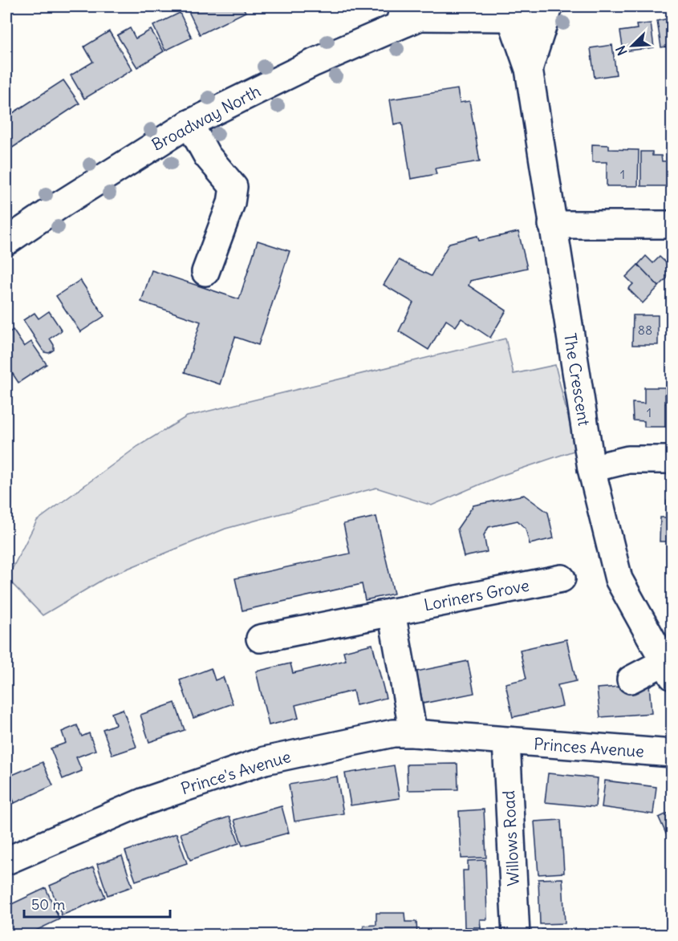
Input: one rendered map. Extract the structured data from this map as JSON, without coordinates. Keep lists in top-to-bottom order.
{
  "streets": {
    "main road": [
      "Broadway North",
      "The Crescent",
      "Loriners Grove",
      "Princes Avenue",
      "Prince's Avenue",
      "Willows Road"
    ]
  },
  "crossings": [
    ["Broadway North", "The Crescent"],
    ["Princes Avenue", "Prince's Avenue"],
    ["Princes Avenue", "Willows Road"],
    ["Prince's Avenue", "Willows Road"]
  ],
  "house_numbers": ["1", "88", "1"],
  "scale_bar": "50 m",
  "north": "bottom left"
}
